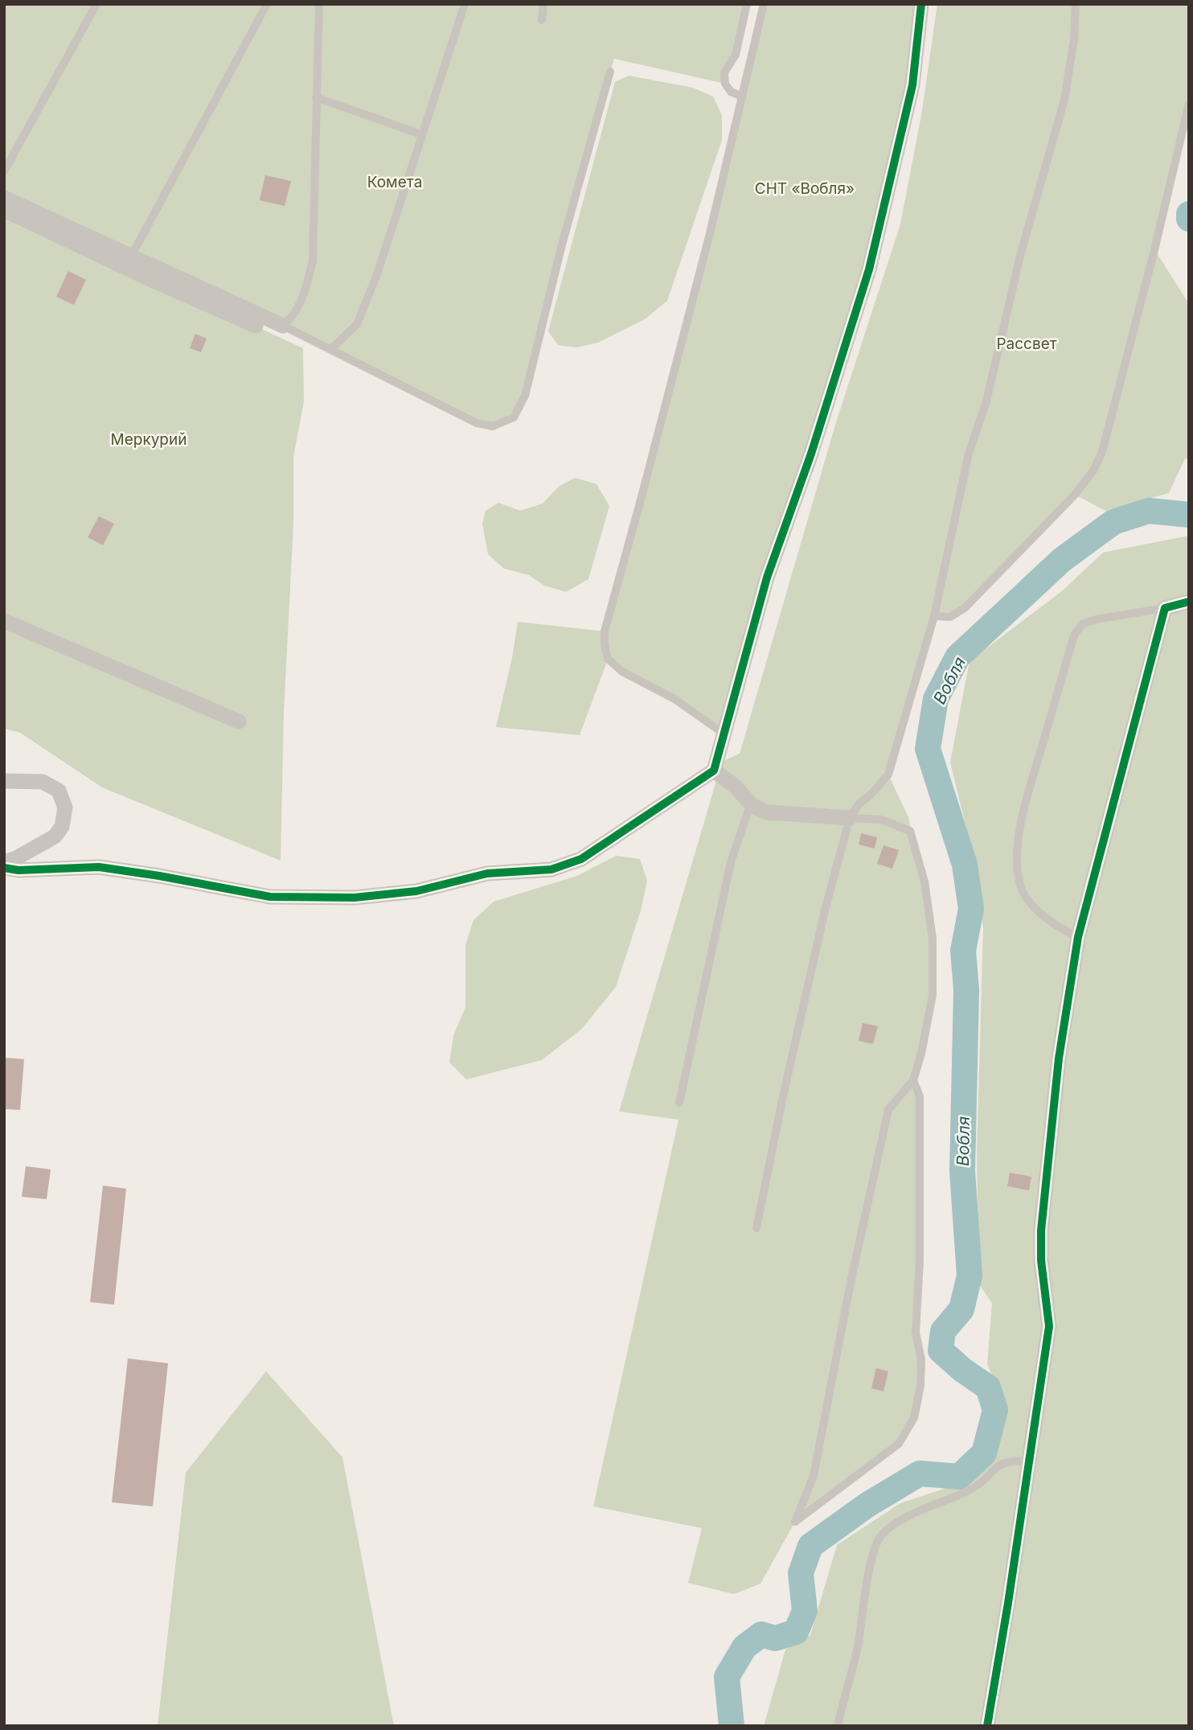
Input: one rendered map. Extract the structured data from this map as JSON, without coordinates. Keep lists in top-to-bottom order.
{
  "water": ["Вобля"],
  "parks": [
    "Комета",
    "СНТ «Вобля»",
    "Рассвет",
    "Меркурий"
  ]
}
